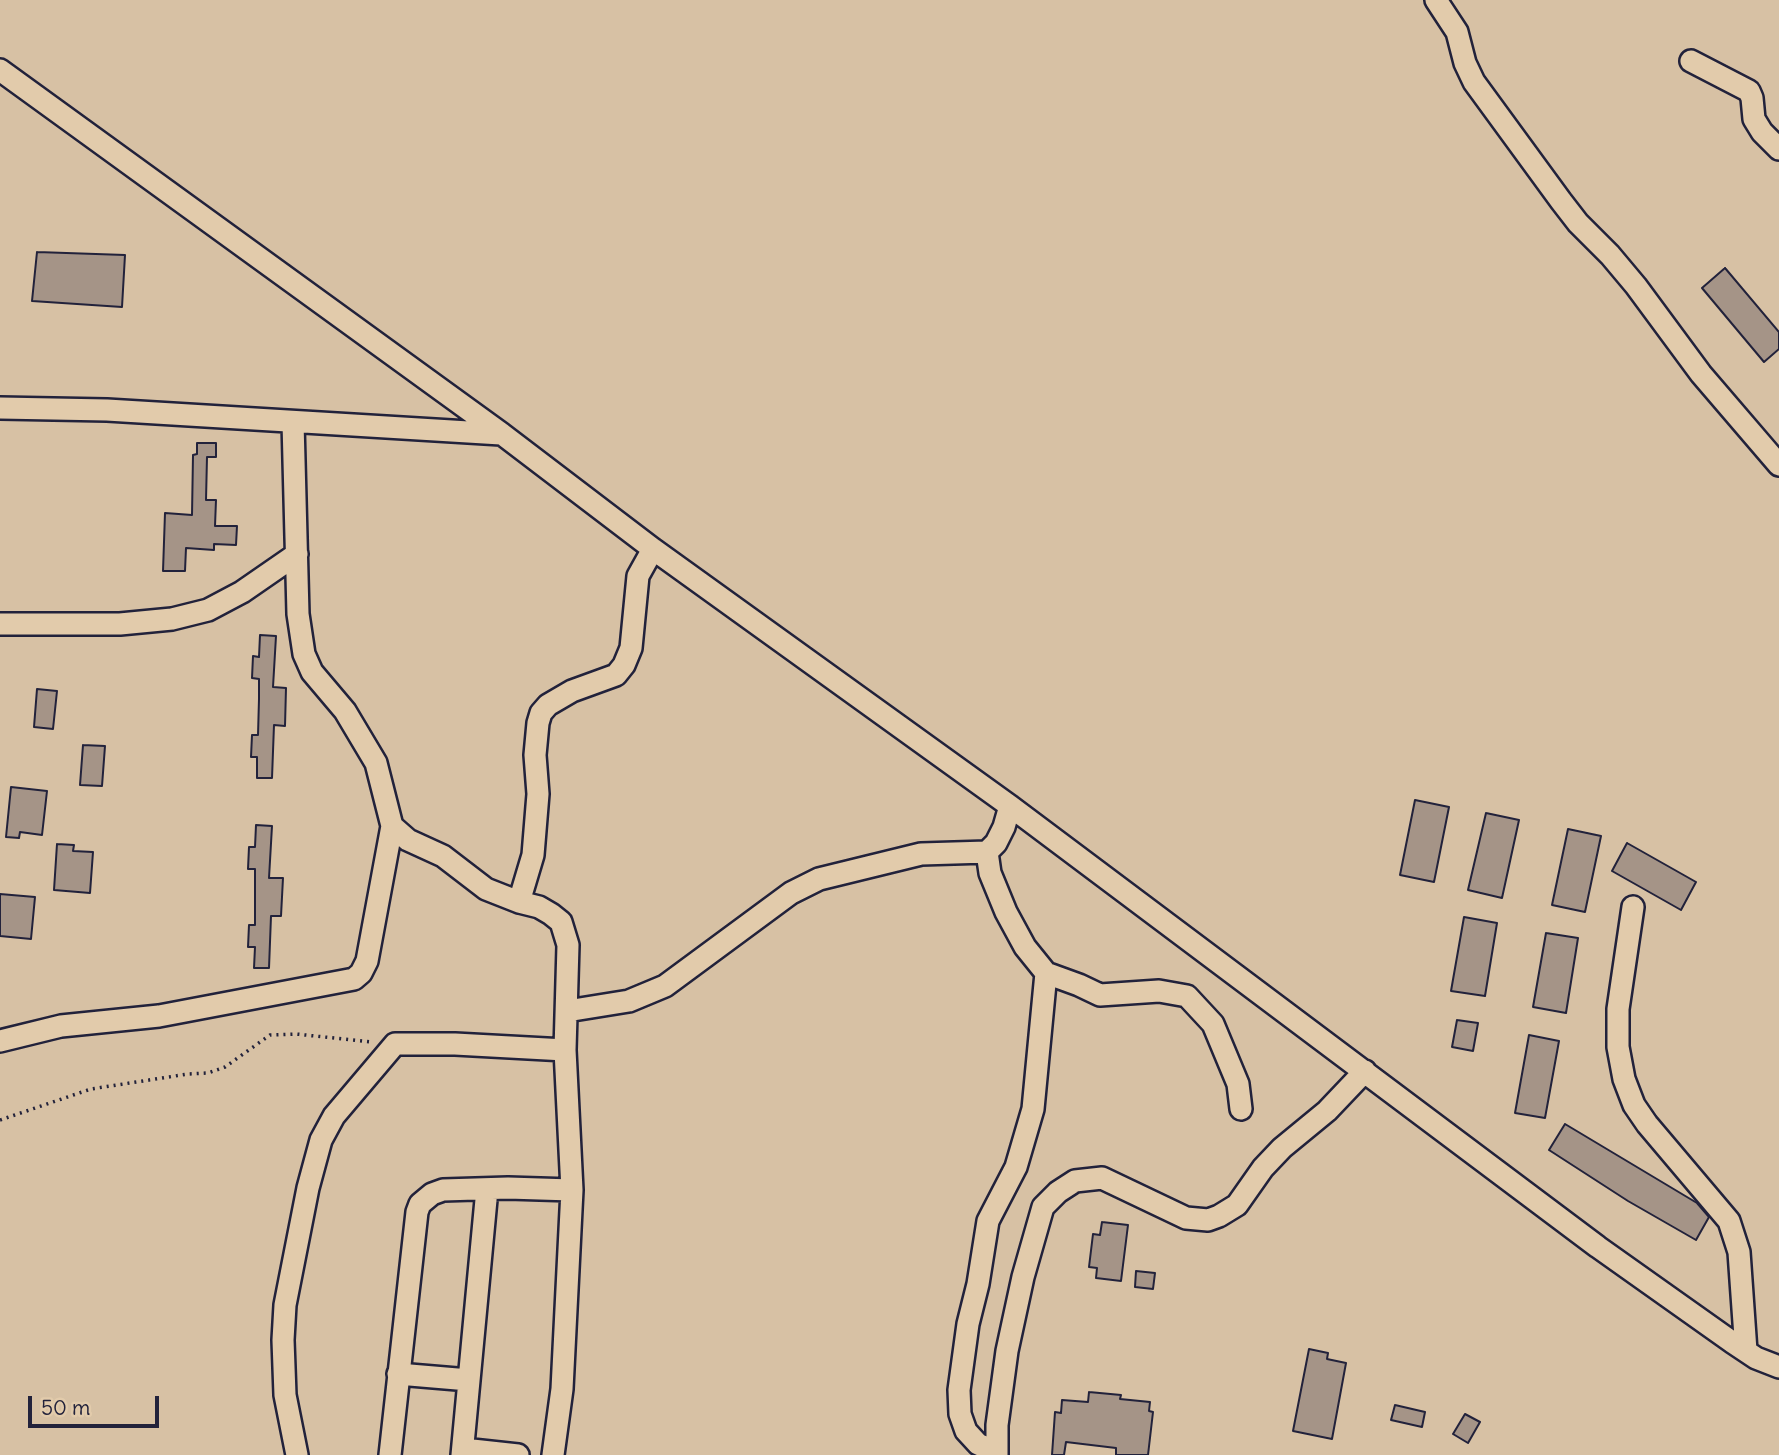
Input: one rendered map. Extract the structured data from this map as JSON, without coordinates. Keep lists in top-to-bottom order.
{
  "scale_bar": "50 m"
}
